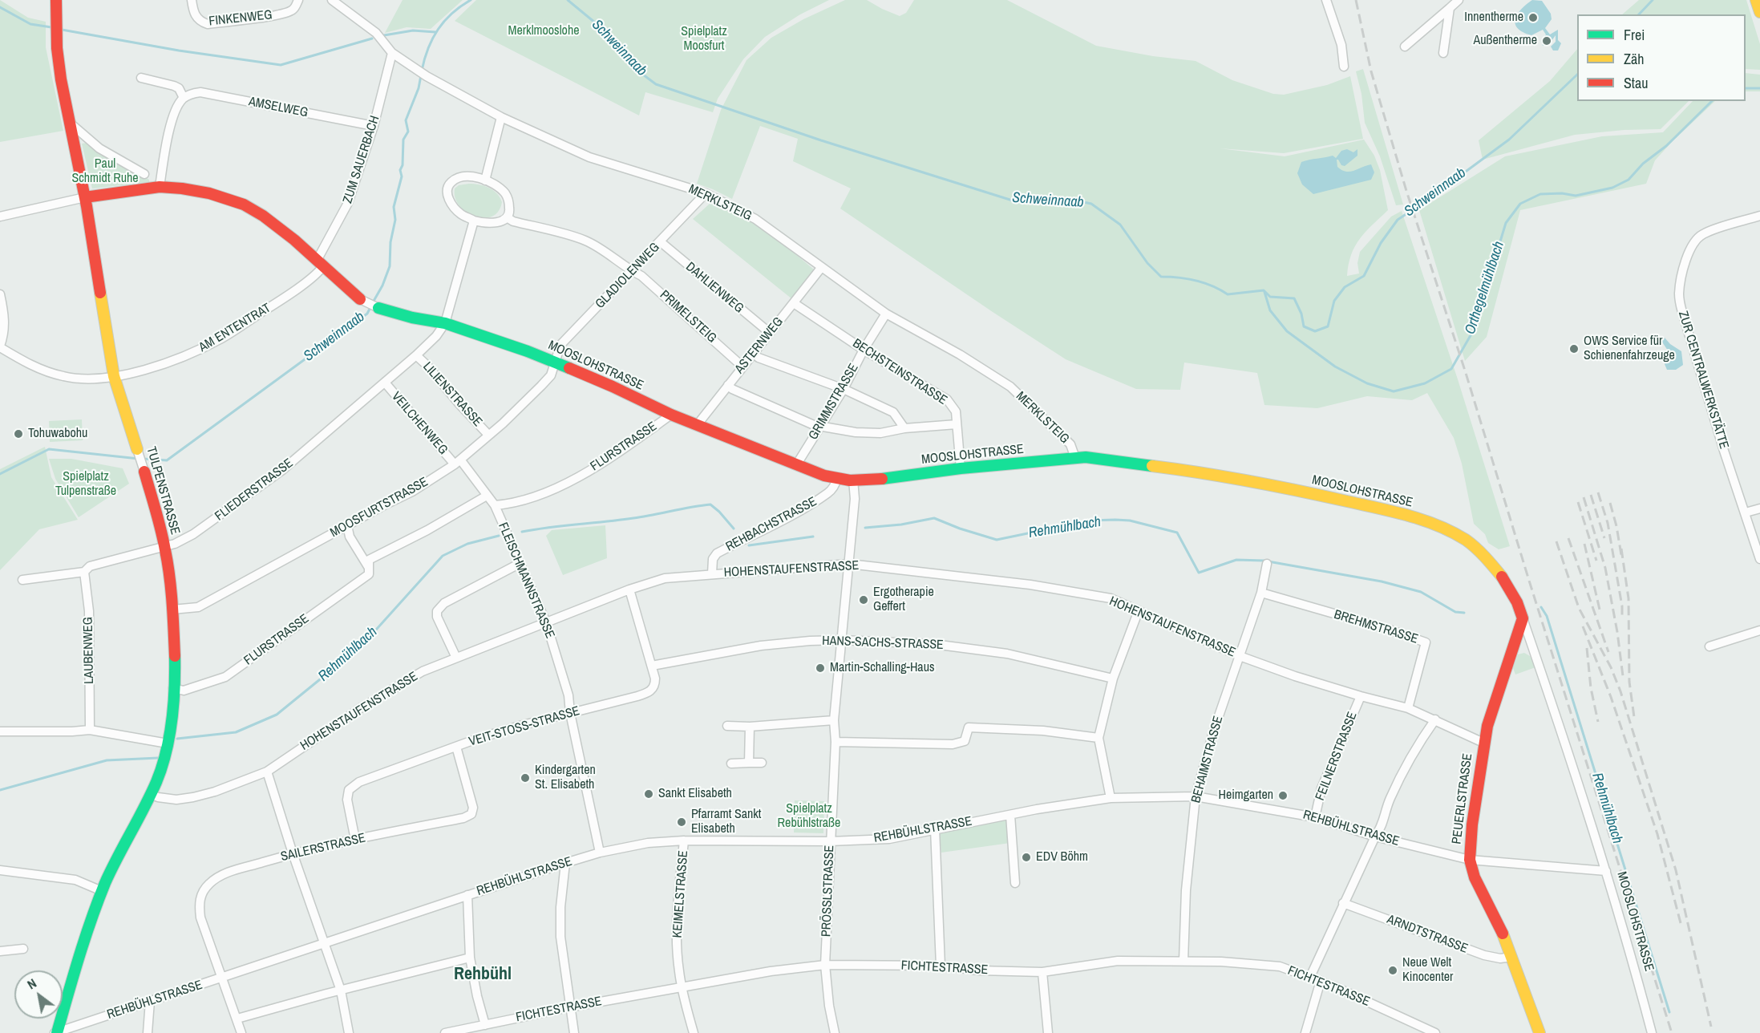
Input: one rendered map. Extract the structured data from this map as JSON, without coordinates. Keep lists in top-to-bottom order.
{
  "streets": {
    "street": [
      "FINKENWEG",
      "AMSELWEG",
      "ZUM SAUERBACH",
      "MERKLSTEIG",
      "GLADIOLENWEG",
      "DAHLIENWEG",
      "PRIMELSTEIG",
      "AM ENTENTRAT",
      "ASTERNWEG",
      "MOOSLOHSTRASSE",
      "BECHSTEINSTRASSE",
      "ZUR CENTRALWERKSTÄTTE",
      "LILIENSTRASSE",
      "GRIMMSTRASSE",
      "VEILCHENWEG",
      "FLURSTRASSE",
      "FLIEDERSTRASSE",
      "TULPENSTRASSE",
      "MOOSFURTSTRASSE",
      "REHBACHSTRASSE",
      "HOHENSTAUFENSTRASSE",
      "FLEISCHMANNSTRASSE",
      "BREHMSTRASSE",
      "HANS-SACHS-STRASSE",
      "LAUBENWEG",
      "VEIT-STOSS-STRASSE",
      "FEILNERSTRASSE",
      "BEHAIMSTRASSE",
      "PEUERLSTRASSE",
      "REHBÜHLSTRASSE",
      "SAILERSTRASSE",
      "PRÖSSLSTRASSE",
      "KEIMELSTRASSE",
      "ARNDTSTRASSE",
      "FICHTESTRASSE"
    ]
  },
  "crossings": [
    ["AMSELWEG", "ZUM SAUERBACH"],
    ["ZUM SAUERBACH", "MERKLSTEIG"],
    ["ZUM SAUERBACH", "AM ENTENTRAT"],
    ["ZUM SAUERBACH", "MOOSLOHSTRASSE"],
    ["MERKLSTEIG", "GLADIOLENWEG"],
    ["MERKLSTEIG", "ASTERNWEG"],
    ["MERKLSTEIG", "MOOSLOHSTRASSE"],
    ["MERKLSTEIG", "GRIMMSTRASSE"],
    ["GLADIOLENWEG", "DAHLIENWEG"],
    ["GLADIOLENWEG", "PRIMELSTEIG"],
    ["GLADIOLENWEG", "MOOSLOHSTRASSE"],
    ["GLADIOLENWEG", "MOOSFURTSTRASSE"],
    ["DAHLIENWEG", "ASTERNWEG"],
    ["PRIMELSTEIG", "ASTERNWEG"],
    ["AM ENTENTRAT", "MOOSLOHSTRASSE"],
    ["AM ENTENTRAT", "TULPENSTRASSE"],
    ["ASTERNWEG", "MOOSLOHSTRASSE"],
    ["ASTERNWEG", "BECHSTEINSTRASSE"],
    ["MOOSLOHSTRASSE", "BECHSTEINSTRASSE"],
    ["MOOSLOHSTRASSE", "GRIMMSTRASSE"],
    ["MOOSLOHSTRASSE", "FLURSTRASSE"],
    ["MOOSLOHSTRASSE", "FLIEDERSTRASSE"],
    ["MOOSLOHSTRASSE", "TULPENSTRASSE"],
    ["MOOSLOHSTRASSE", "MOOSFURTSTRASSE"],
    ["MOOSLOHSTRASSE", "REHBACHSTRASSE"],
    ["MOOSLOHSTRASSE", "PEUERLSTRASSE"],
    ["MOOSLOHSTRASSE", "REHBÜHLSTRASSE"],
    ["MOOSLOHSTRASSE", "PRÖSSLSTRASSE"],
    ["BECHSTEINSTRASSE", "GRIMMSTRASSE"],
    ["LILIENSTRASSE", "FLIEDERSTRASSE"],
    ["LILIENSTRASSE", "MOOSFURTSTRASSE"],
    ["VEILCHENWEG", "FLIEDERSTRASSE"],
    ["VEILCHENWEG", "MOOSFURTSTRASSE"],
    ["VEILCHENWEG", "FLEISCHMANNSTRASSE"],
    ["FLURSTRASSE", "TULPENSTRASSE"],
    ["FLURSTRASSE", "FLEISCHMANNSTRASSE"],
    ["FLIEDERSTRASSE", "TULPENSTRASSE"],
    ["FLIEDERSTRASSE", "LAUBENWEG"],
    ["TULPENSTRASSE", "MOOSFURTSTRASSE"],
    ["TULPENSTRASSE", "HOHENSTAUFENSTRASSE"],
    ["TULPENSTRASSE", "REHBÜHLSTRASSE"],
    ["MOOSFURTSTRASSE", "FLEISCHMANNSTRASSE"],
    ["REHBACHSTRASSE", "HOHENSTAUFENSTRASSE"],
    ["HOHENSTAUFENSTRASSE", "FLEISCHMANNSTRASSE"],
    ["HOHENSTAUFENSTRASSE", "BREHMSTRASSE"],
    ["HOHENSTAUFENSTRASSE", "VEIT-STOSS-STRASSE"],
    ["HOHENSTAUFENSTRASSE", "FEILNERSTRASSE"],
    ["HOHENSTAUFENSTRASSE", "BEHAIMSTRASSE"],
    ["HOHENSTAUFENSTRASSE", "PEUERLSTRASSE"],
    ["HOHENSTAUFENSTRASSE", "PRÖSSLSTRASSE"],
    ["FLEISCHMANNSTRASSE", "VEIT-STOSS-STRASSE"],
    ["FLEISCHMANNSTRASSE", "REHBÜHLSTRASSE"],
    ["BREHMSTRASSE", "BEHAIMSTRASSE"],
    ["HANS-SACHS-STRASSE", "VEIT-STOSS-STRASSE"],
    ["HANS-SACHS-STRASSE", "PRÖSSLSTRASSE"],
    ["VEIT-STOSS-STRASSE", "SAILERSTRASSE"],
    ["FEILNERSTRASSE", "REHBÜHLSTRASSE"],
    ["BEHAIMSTRASSE", "REHBÜHLSTRASSE"],
    ["BEHAIMSTRASSE", "FICHTESTRASSE"],
    ["PEUERLSTRASSE", "REHBÜHLSTRASSE"],
    ["PEUERLSTRASSE", "ARNDTSTRASSE"],
    ["REHBÜHLSTRASSE", "SAILERSTRASSE"],
    ["REHBÜHLSTRASSE", "PRÖSSLSTRASSE"],
    ["REHBÜHLSTRASSE", "KEIMELSTRASSE"],
    ["PRÖSSLSTRASSE", "FICHTESTRASSE"],
    ["KEIMELSTRASSE", "FICHTESTRASSE"]
  ],
  "districts": ["Rehbühl"],
  "water": ["Schweinnaab", "Orthegelmühlbach", "Rehmühlbach"],
  "parks": [
    "Merklmooslohe",
    "Spielplatz Moosfurt",
    "Paul Schmidt Ruhe",
    "Spielplatz Tulpenstraße",
    "Spielplatz Rebühlstraße"
  ],
  "places": [
    "Innentherme",
    "Außentherme",
    "OWS Service für Schienenfahrzeuge",
    "Tohuwabohu",
    "Ergotherapie Geffert",
    "Martin-Schalling-Haus",
    "Kindergarten St. Elisabeth",
    "Sankt Elisabeth",
    "Heimgarten",
    "Pfarramt Sankt Elisabeth",
    "EDV Böhm",
    "Neue Welt Kinocenter"
  ],
  "legend": ["Frei", "Zäh", "Stau"],
  "north": "top left"
}
